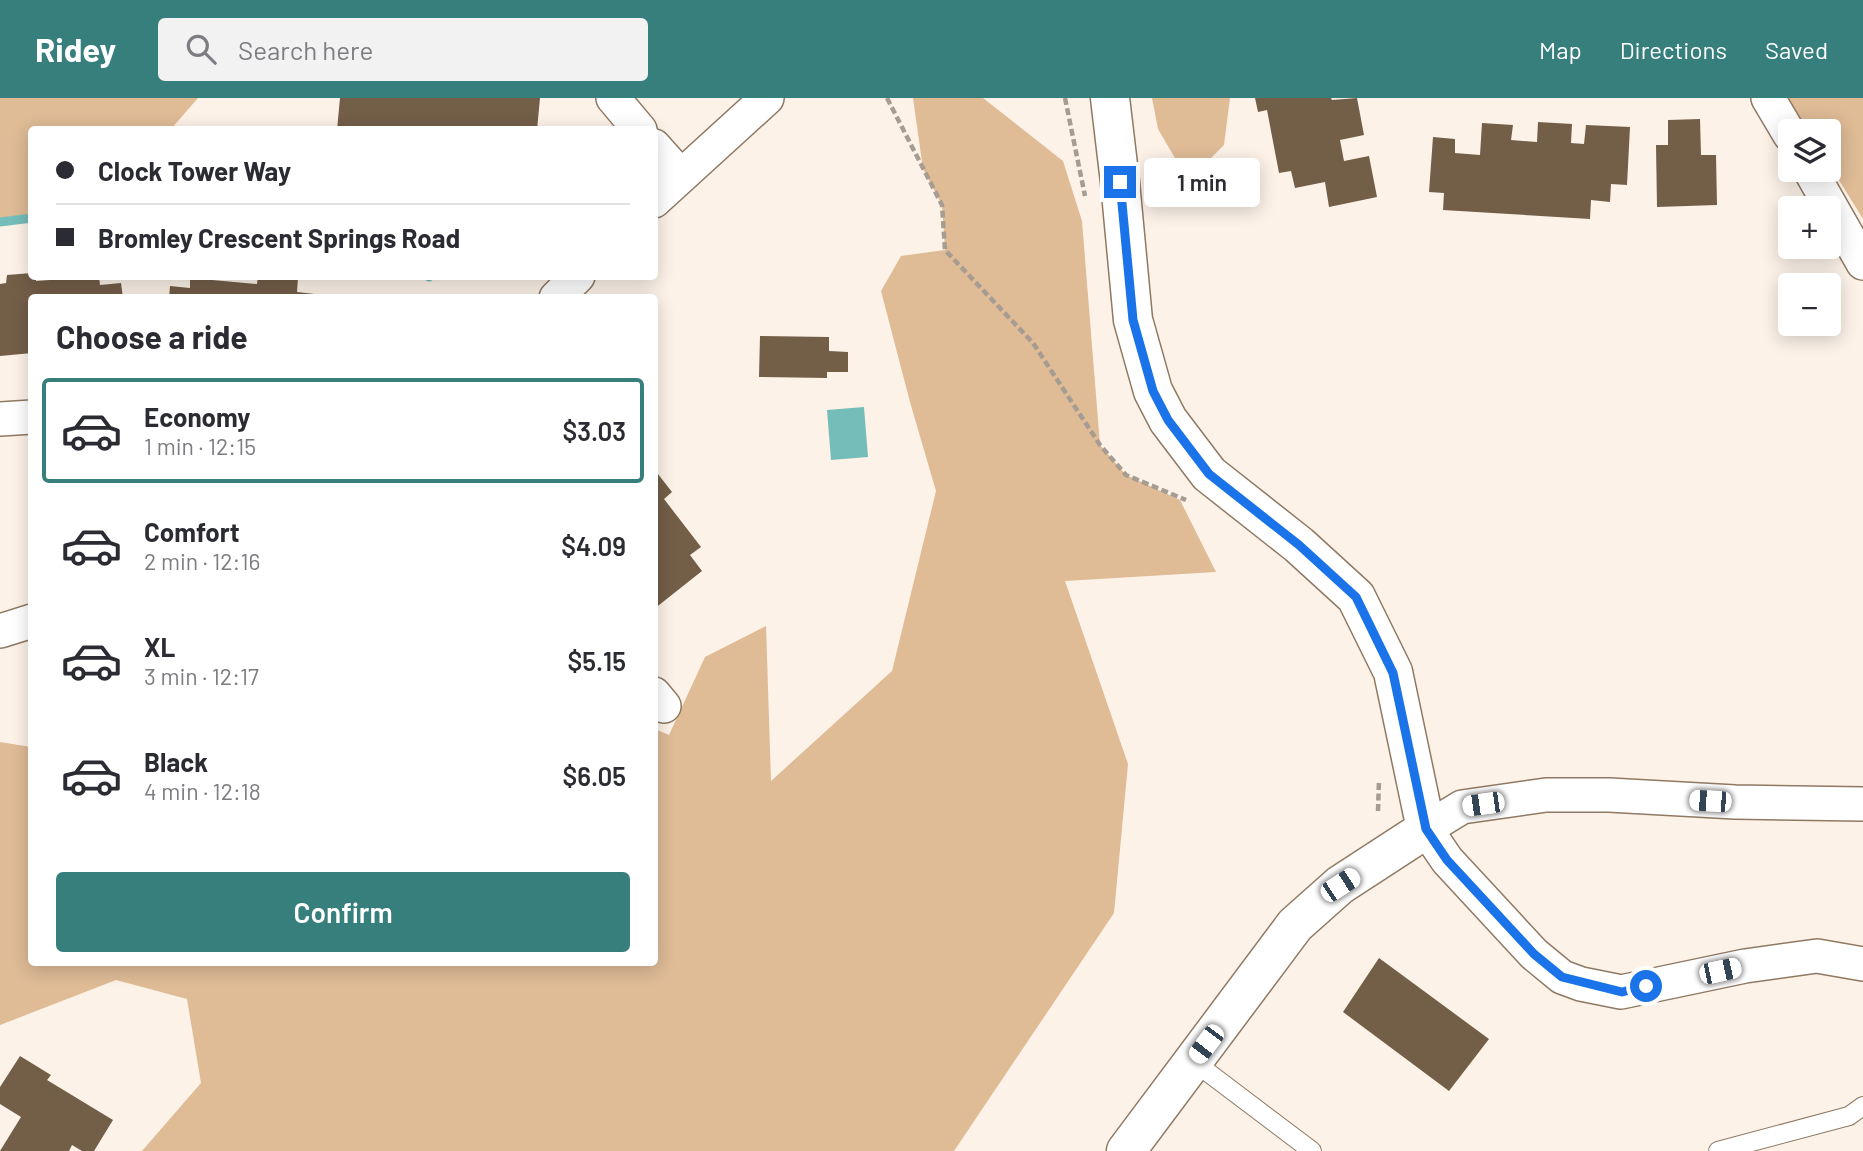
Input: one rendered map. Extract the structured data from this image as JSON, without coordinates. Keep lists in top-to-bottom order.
{
  "page": {
    "header": "Ridey",
    "search": "Search here",
    "nav": ["Map", "Directions", "Saved"],
    "map_buttons": ["+", "−"],
    "banner": ["Clock Tower Way", "Bromley Crescent Springs Road"],
    "bubble": "1 min",
    "heading": "Choose a ride",
    "list": [
      {
        "name": "Economy",
        "note": "1 min · 12:15",
        "value": "$3.03"
      },
      {
        "name": "Comfort",
        "note": "2 min · 12:16",
        "value": "$4.09"
      },
      {
        "name": "XL",
        "note": "3 min · 12:17",
        "value": "$5.15"
      },
      {
        "name": "Black",
        "note": "4 min · 12:18",
        "value": "$6.05"
      }
    ],
    "buttons": "Confirm"
  }
}
